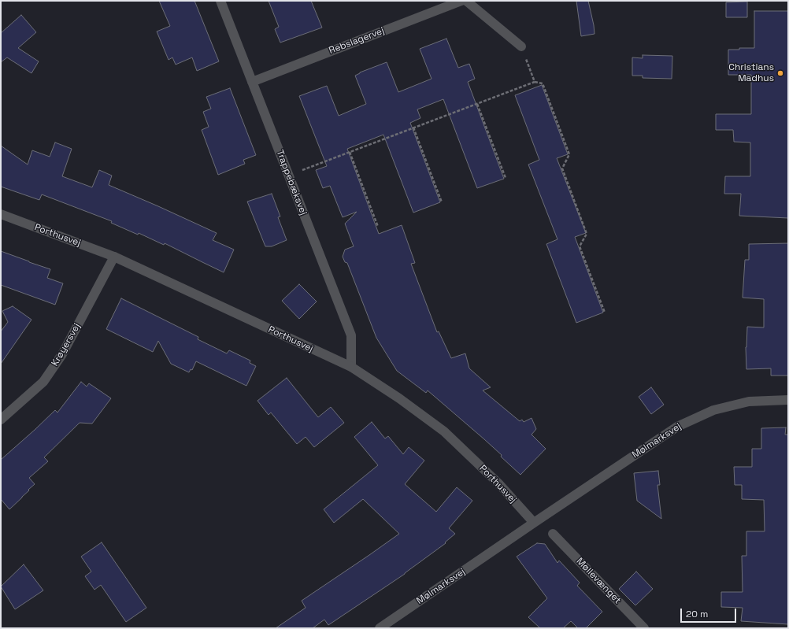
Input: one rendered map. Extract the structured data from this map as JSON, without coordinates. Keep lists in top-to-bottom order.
{
  "streets": {
    "street": [
      "Rebslagervej",
      "Trappebæksvej",
      "Porthusvej",
      "Krøyersvej",
      "Mølmarksvej",
      "Møllevænget"
    ]
  },
  "crossings": [
    ["Rebslagervej", "Trappebæksvej"],
    ["Trappebæksvej", "Porthusvej"],
    ["Porthusvej", "Krøyersvej"],
    ["Porthusvej", "Mølmarksvej"]
  ],
  "places": ["Christians Madhus"],
  "scale_bar": "20 m"
}
